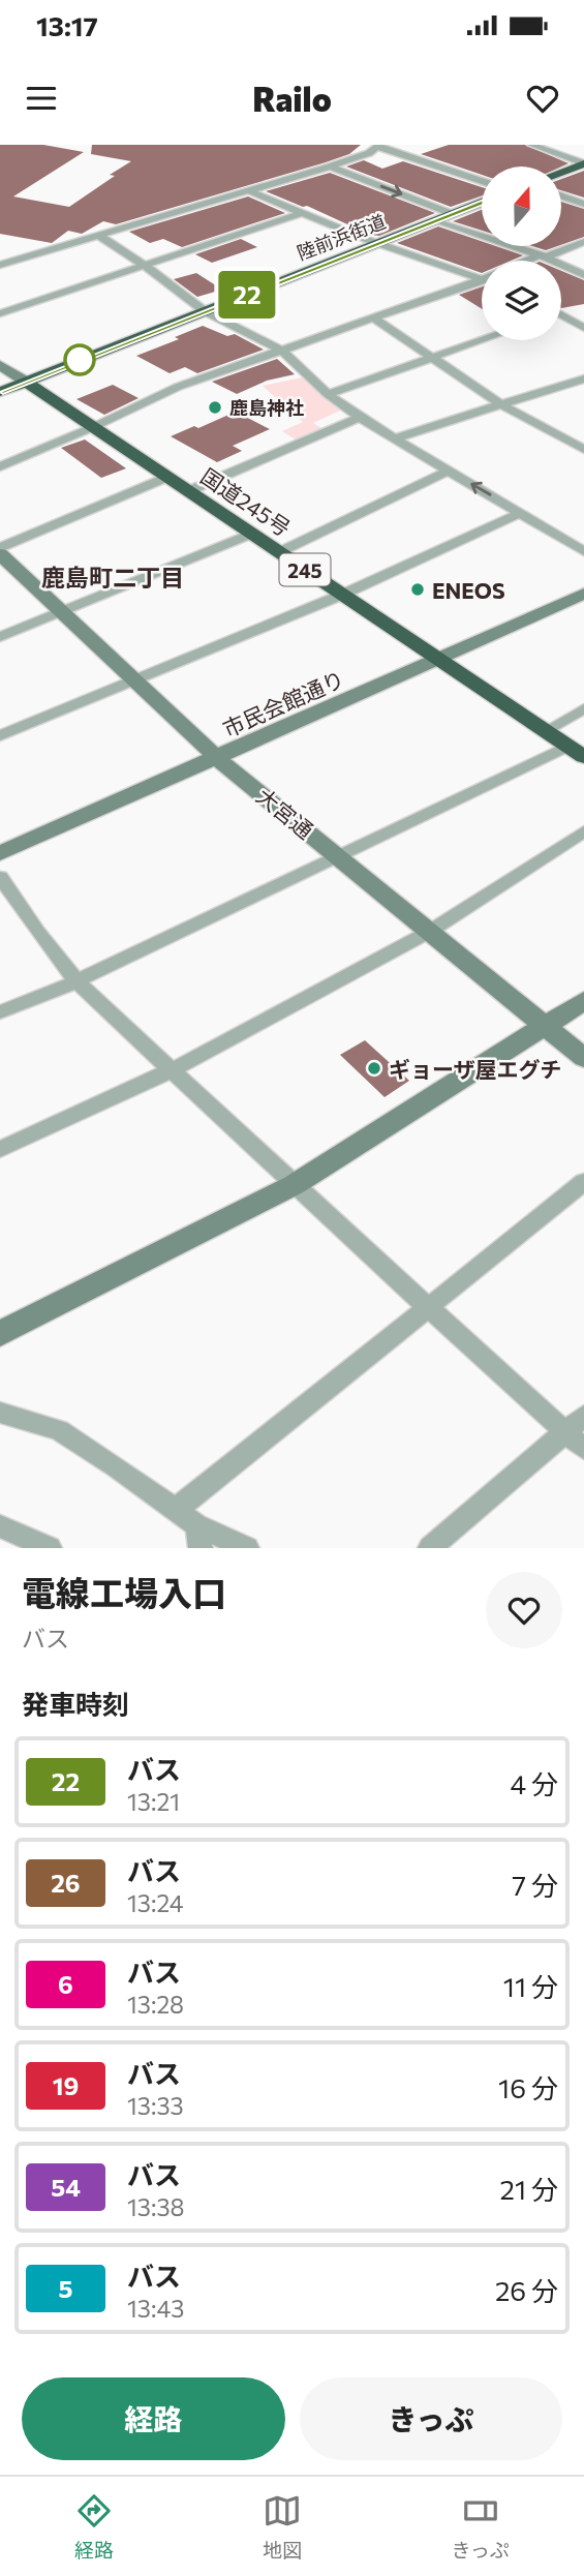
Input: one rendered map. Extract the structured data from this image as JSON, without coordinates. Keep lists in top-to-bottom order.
{
  "streets": {
    "highway": ["陸前浜街道", "国道245号", "245"],
    "street": ["市民会館通り", "大宮通"]
  },
  "crossings": [
    ["陸前浜街道", "国道245号"],
    ["国道245号", "市民会館通り"],
    ["市民会館通り", "大宮通"]
  ],
  "districts": ["鹿島町二丁目"],
  "places": ["鹿島神社", "ENEOS", "ギョーザ屋エグチ"],
  "lines": ["bus line 22"],
  "north": "top",
  "page": {
    "status": "13:17",
    "header": "Railo",
    "on_map": "22",
    "heading": [
      ["電線工場入口", "バス"],
      "発車時刻"
    ],
    "list": [
      {
        "mark": "22",
        "name": "バス",
        "note": "13:21",
        "value": "4 分"
      },
      {
        "mark": "26",
        "name": "バス",
        "note": "13:24",
        "value": "7 分"
      },
      {
        "mark": "6",
        "name": "バス",
        "note": "13:28",
        "value": "11 分"
      },
      {
        "mark": "19",
        "name": "バス",
        "note": "13:33",
        "value": "16 分"
      },
      {
        "mark": "54",
        "name": "バス",
        "note": "13:38",
        "value": "21 分"
      },
      {
        "mark": "5",
        "name": "バス",
        "note": "13:43",
        "value": "26 分"
      }
    ],
    "buttons": ["経路", "きっぷ"],
    "tabs": ["経路", "地図", "きっぷ"]
  }
}
